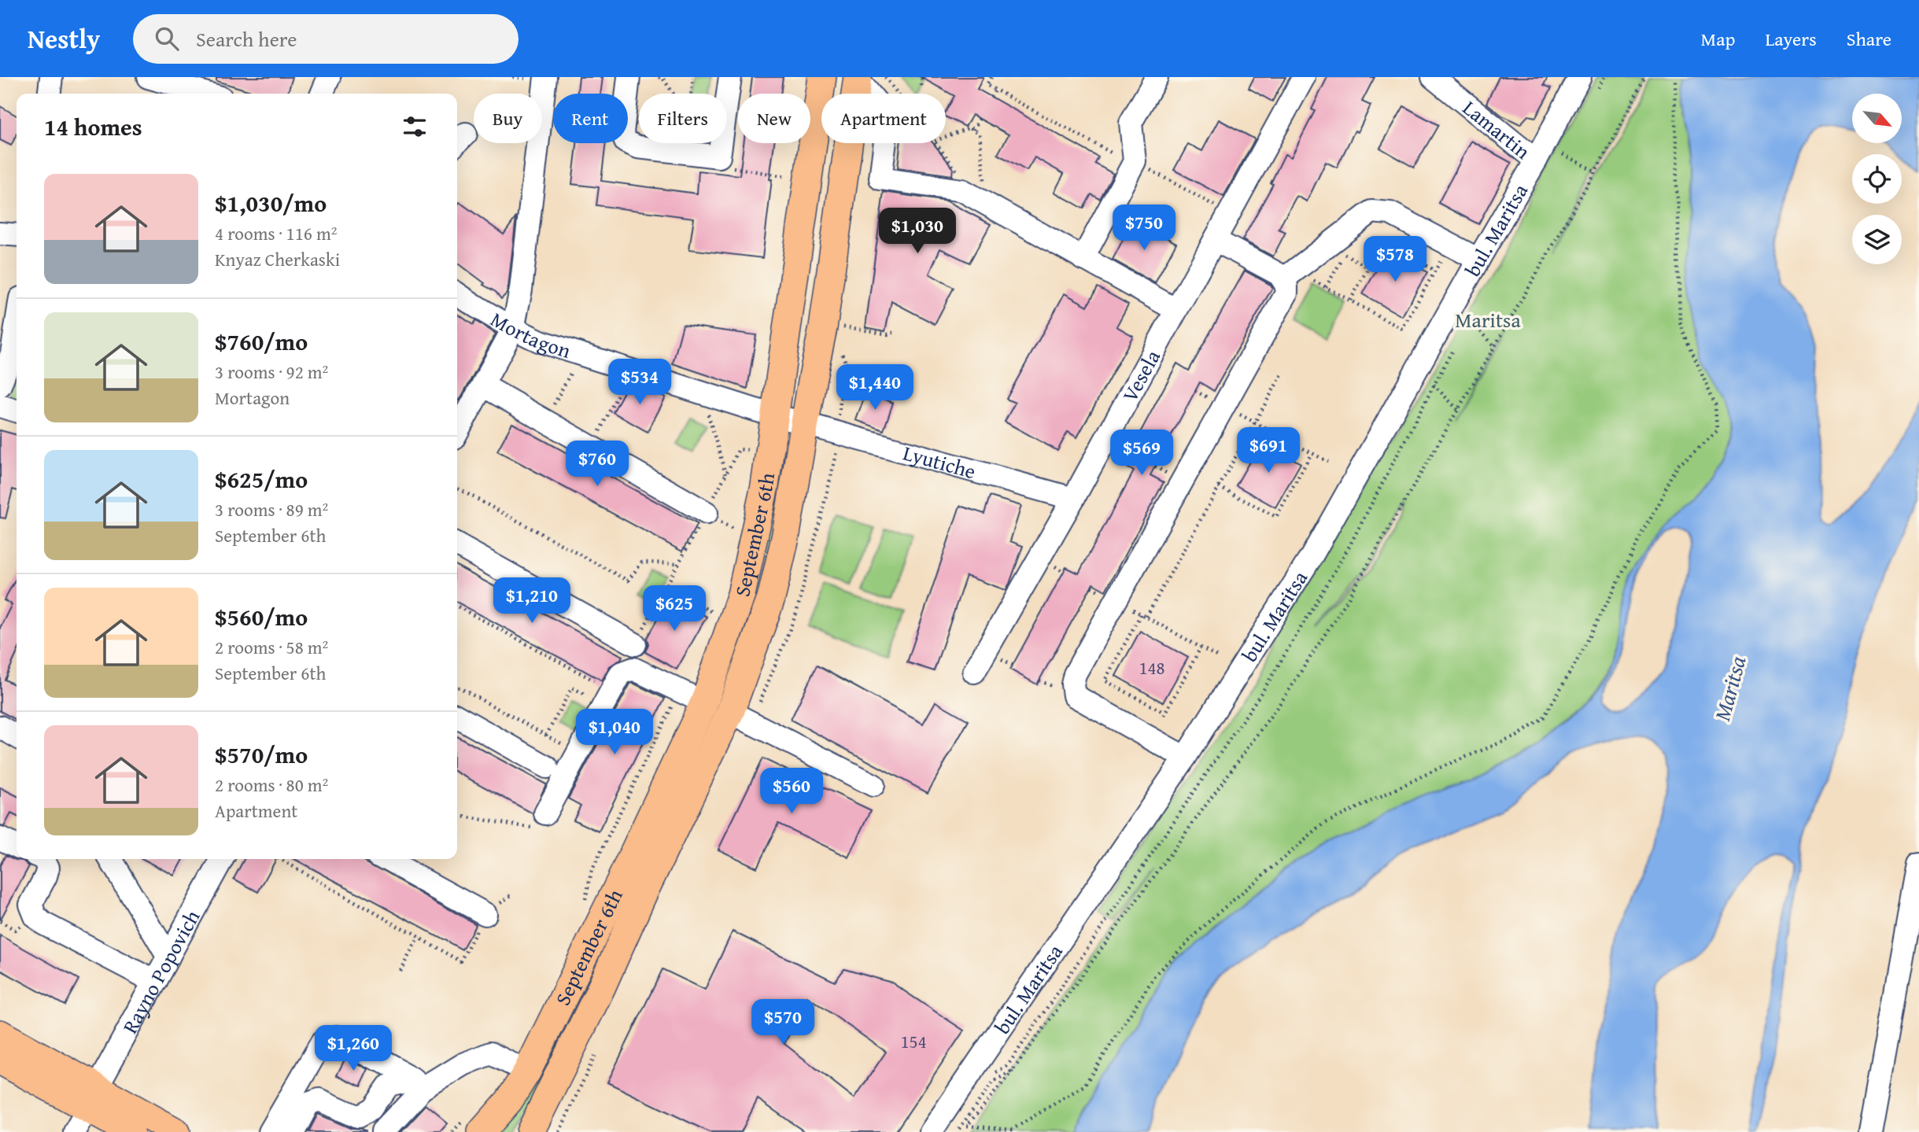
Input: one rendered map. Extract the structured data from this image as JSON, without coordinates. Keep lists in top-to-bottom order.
{
  "streets": {
    "main road": ["September 6th"],
    "street": [
      "Lamartin",
      "bul. Maritsa",
      "Mortagon",
      "Vesela",
      "Lyutiche",
      "Rayno Popovich"
    ]
  },
  "crossings": [
    ["Lamartin", "bul. Maritsa"],
    ["Mortagon", "Lyutiche"],
    ["Mortagon", "September 6th"],
    ["Vesela", "Lyutiche"],
    ["Lyutiche", "September 6th"]
  ],
  "water": ["Maritsa"],
  "parks": ["Maritsa"],
  "house_numbers": ["148", "154"],
  "north": "bottom right",
  "page": {
    "header": "Nestly",
    "search": "Search here",
    "nav": ["Map", "Layers", "Share"],
    "chip": [
      "Buy",
      "Rent",
      "Filters",
      "New",
      "Apartment"
    ],
    "heading": "14 homes",
    "list": [
      {
        "name": "$1,030/mo",
        "note": "4 rooms · 116 m² · Knyaz Cherkaski"
      },
      {
        "name": "$760/mo",
        "note": "3 rooms · 92 m² · Mortagon"
      },
      {
        "name": "$625/mo",
        "note": "3 rooms · 89 m² · September 6th"
      },
      {
        "name": "$560/mo",
        "note": "2 rooms · 58 m² · September 6th"
      },
      {
        "name": "$570/mo",
        "note": "2 rooms · 80 m² · Apartment"
      }
    ],
    "price": [
      "$750",
      "$1,030",
      "$578",
      "$534",
      "$1,440",
      "$691",
      "$569",
      "$760",
      "$1,210",
      "$625",
      "$1,040",
      "$560",
      "$570",
      "$1,260"
    ]
  }
}
